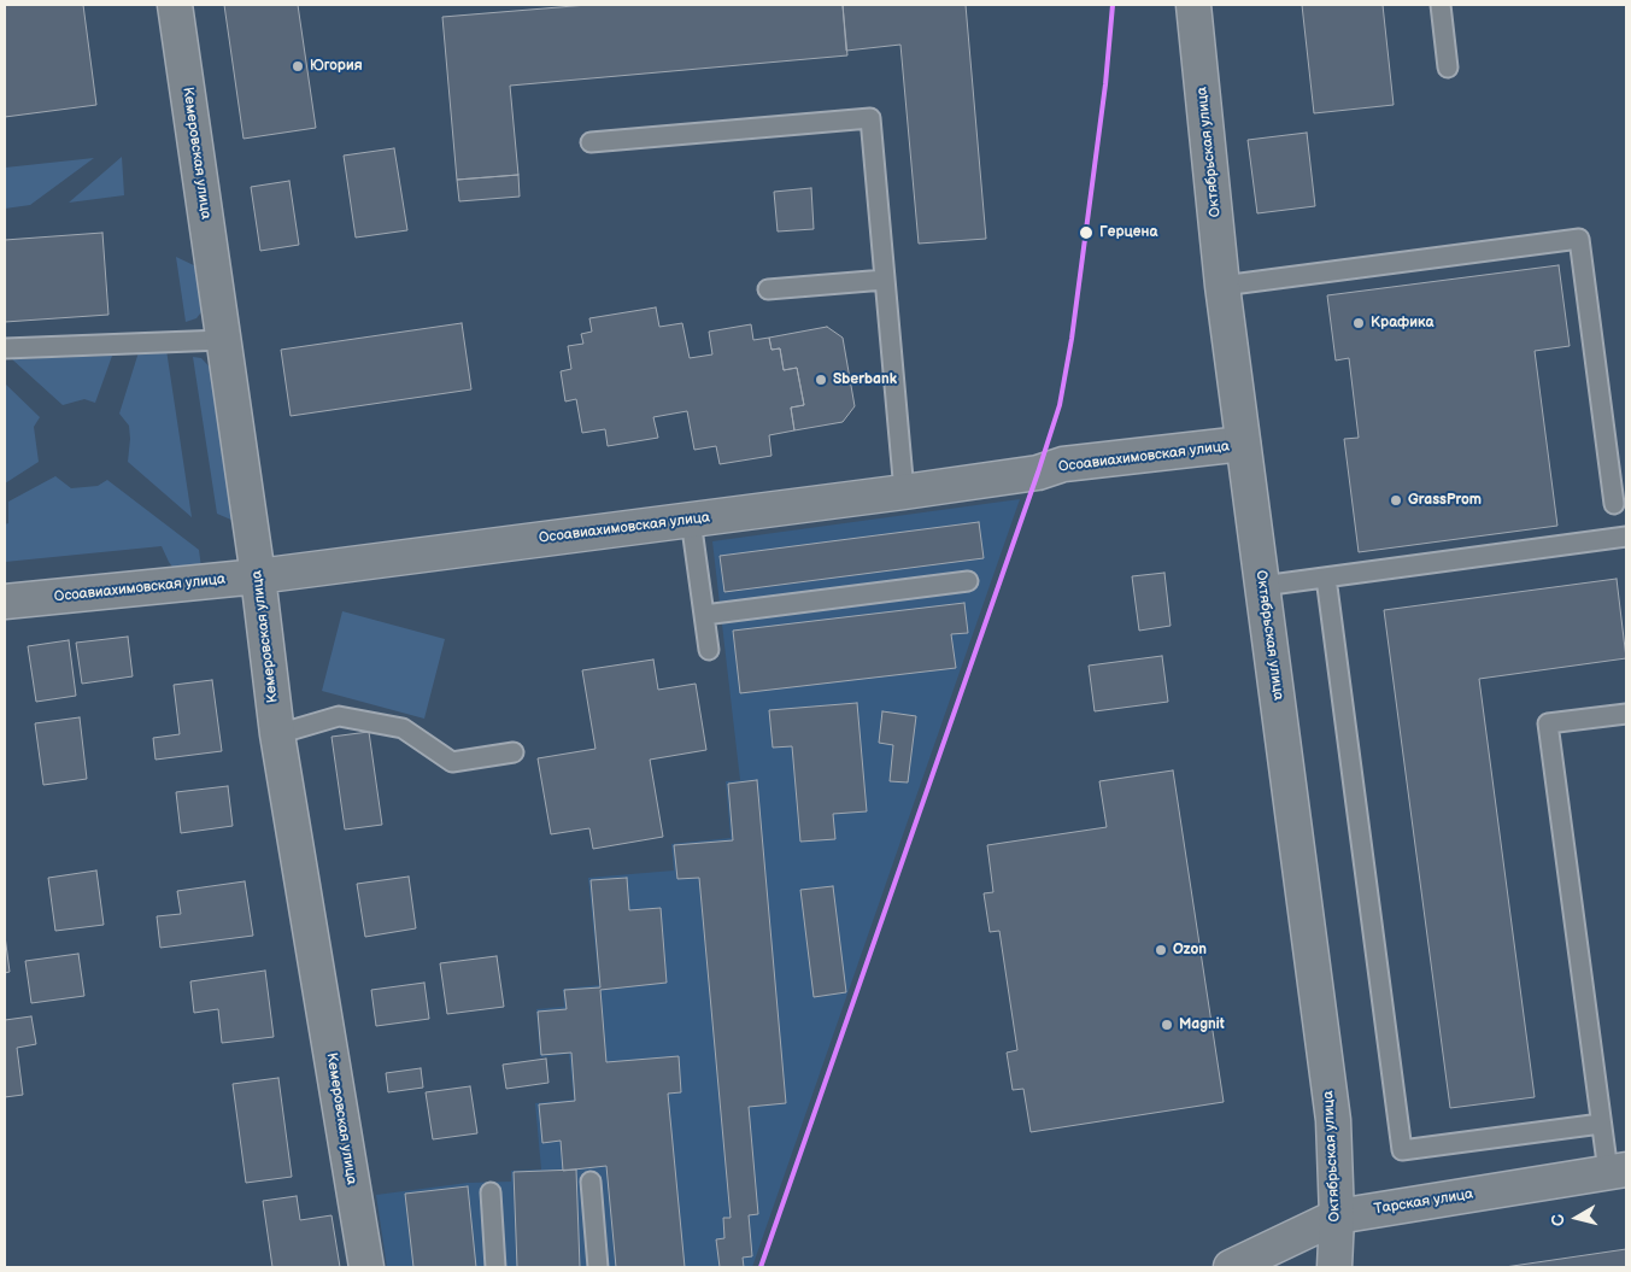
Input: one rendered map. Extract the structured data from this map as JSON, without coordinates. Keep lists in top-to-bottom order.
{
  "streets": {
    "street": [
      "Октябрьская улица",
      "Кемеровская улица",
      "Осоавиахимовская улица",
      "Тарская улица"
    ]
  },
  "crossings": [
    ["Октябрьская улица", "Осоавиахимовская улица"],
    ["Октябрьская улица", "Тарская улица"],
    ["Кемеровская улица", "Осоавиахимовская улица"]
  ],
  "places": [
    "Югория",
    "Герцена",
    "Крафика",
    "Sberbank",
    "GrassProm",
    "Ozon",
    "Magnit"
  ],
  "north": "left"
}
